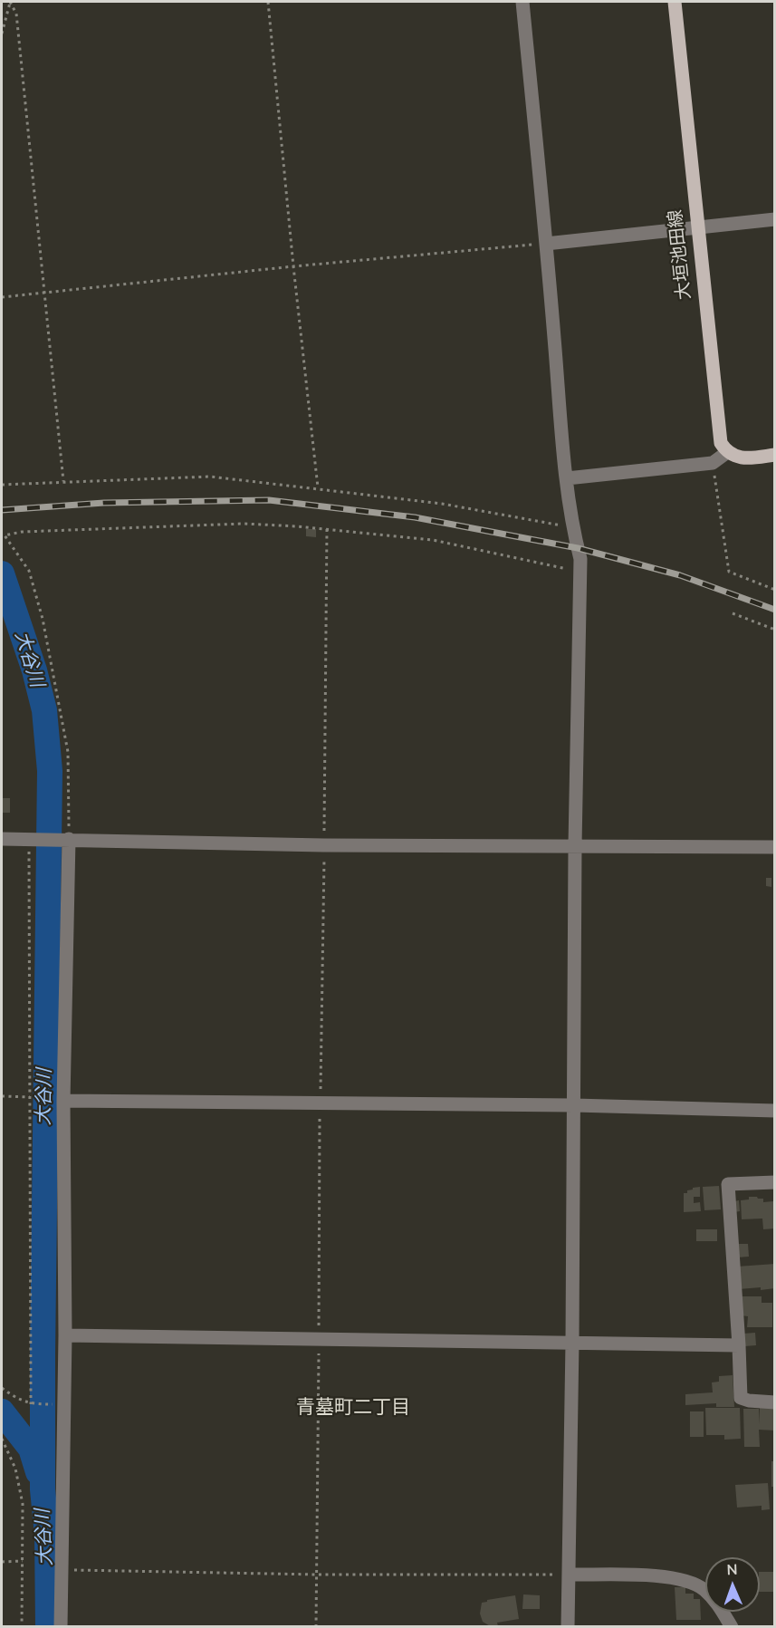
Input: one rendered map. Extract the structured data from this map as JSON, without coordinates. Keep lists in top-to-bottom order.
{
  "streets": {
    "main road": ["大垣池田線"]
  },
  "districts": ["青墓町二丁目"],
  "water": ["大谷川"],
  "north": "top"
}
